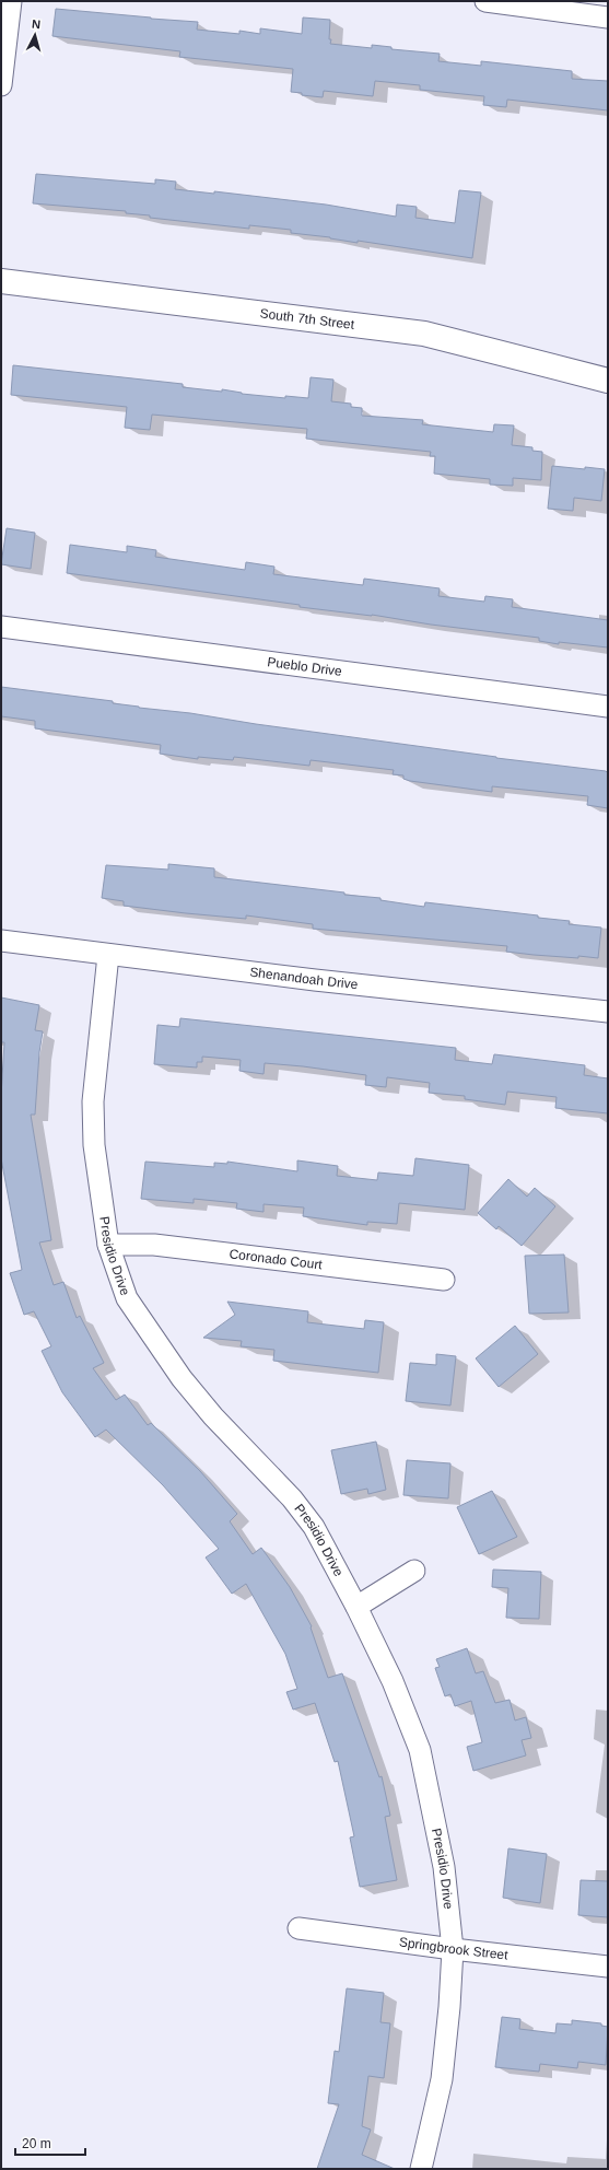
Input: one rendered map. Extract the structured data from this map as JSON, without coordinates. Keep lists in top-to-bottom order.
{
  "streets": {
    "main road": ["South 7th Street"],
    "street": [
      "Pueblo Drive",
      "Shenandoah Drive",
      "Presidio Drive",
      "Coronado Court",
      "Springbrook Street"
    ]
  },
  "crossings": [
    ["Shenandoah Drive", "Presidio Drive"],
    ["Presidio Drive", "Coronado Court"],
    ["Presidio Drive", "Springbrook Street"]
  ],
  "scale_bar": "20 m",
  "north": "top"
}
